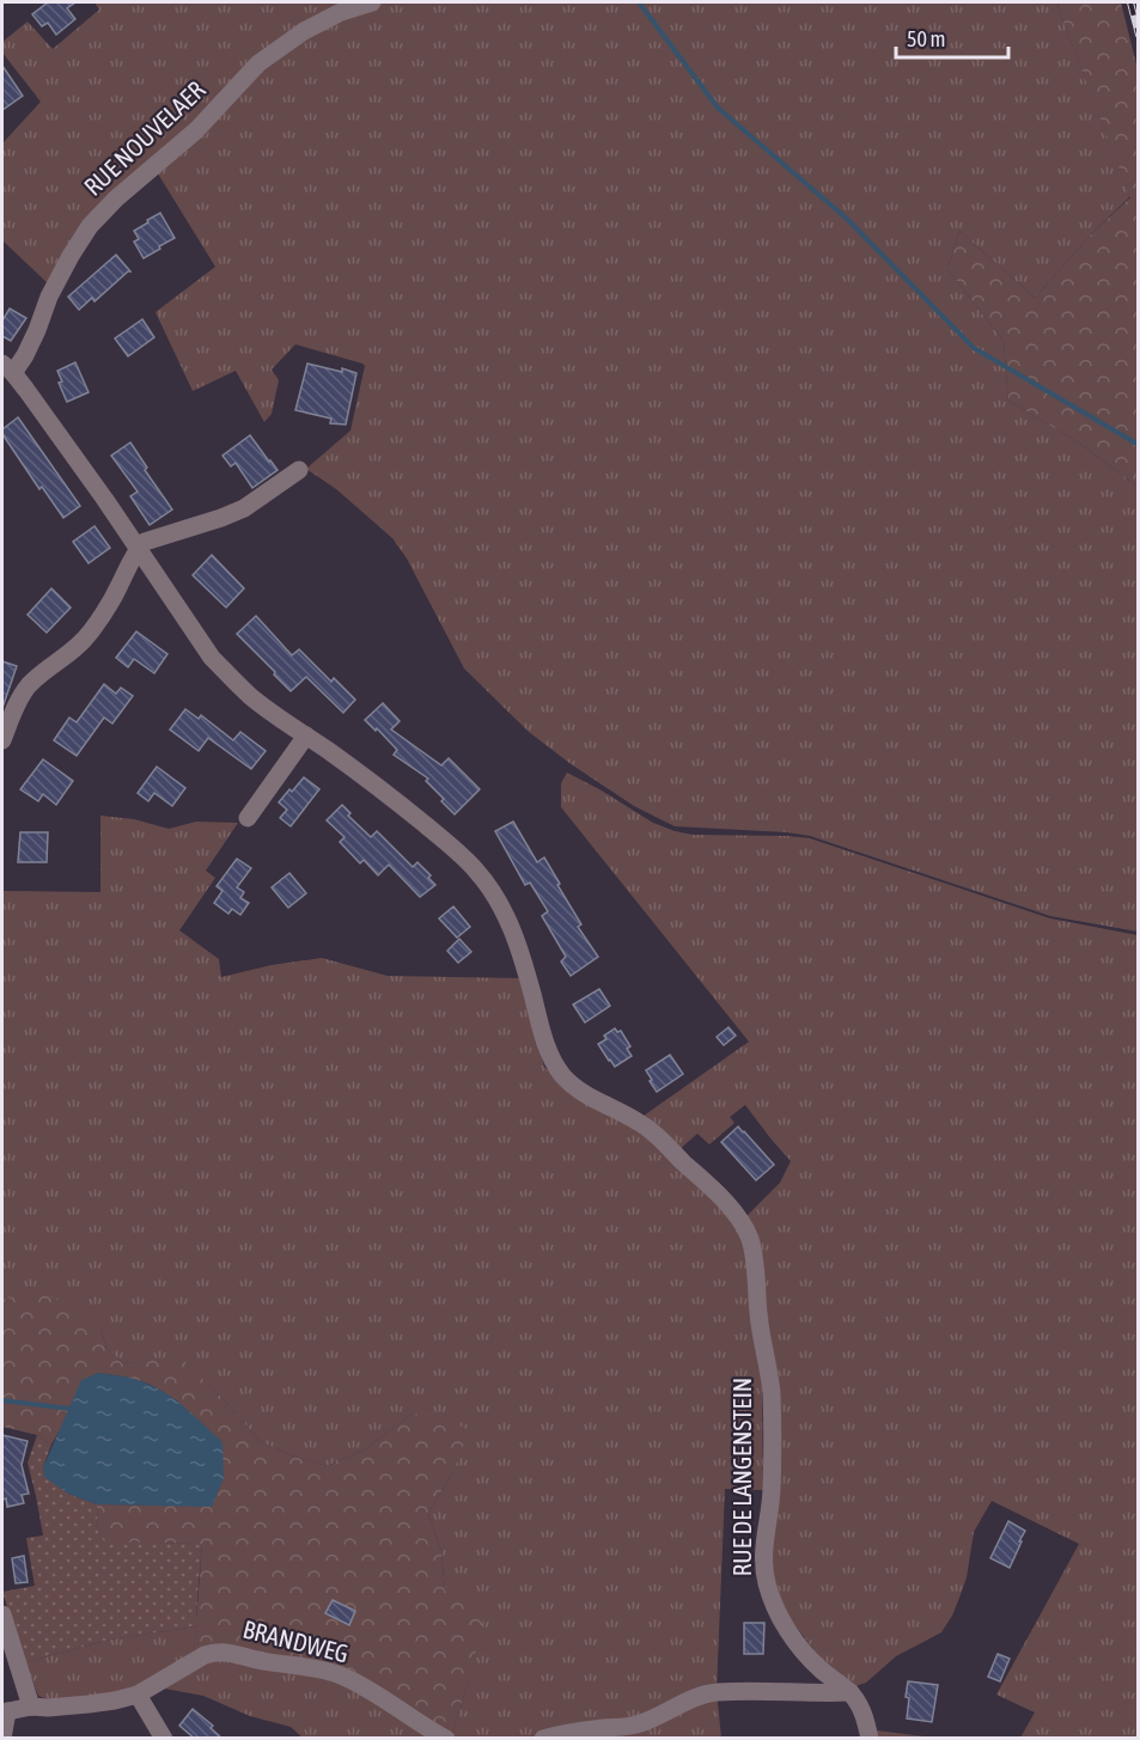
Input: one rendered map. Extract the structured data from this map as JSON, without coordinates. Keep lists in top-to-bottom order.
{
  "streets": {
    "street": ["RUE NOUVELAER", "RUE DE LANGENSTEIN", "BRANDWEG"]
  },
  "crossings": [
    ["RUE NOUVELAER", "RUE DE LANGENSTEIN"]
  ],
  "scale_bar": "50 m"
}
